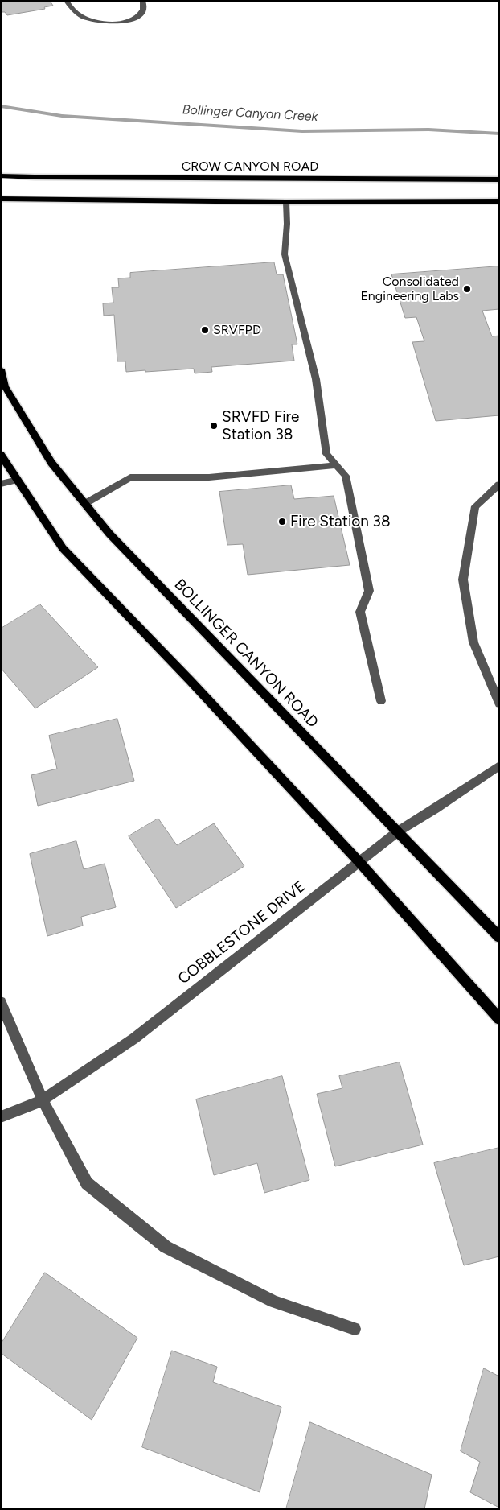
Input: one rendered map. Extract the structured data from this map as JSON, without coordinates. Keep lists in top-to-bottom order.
{
  "streets": {
    "main road": ["CROW CANYON ROAD", "BOLLINGER CANYON ROAD"],
    "street": ["COBBLESTONE DRIVE"]
  },
  "crossings": [
    ["BOLLINGER CANYON ROAD", "COBBLESTONE DRIVE"]
  ],
  "water": ["Bollinger Canyon Creek"],
  "places": [
    "Consolidated Engineering Labs",
    "SRVFPD",
    "SRVFD Fire Station 38",
    "Fire Station 38"
  ]
}
